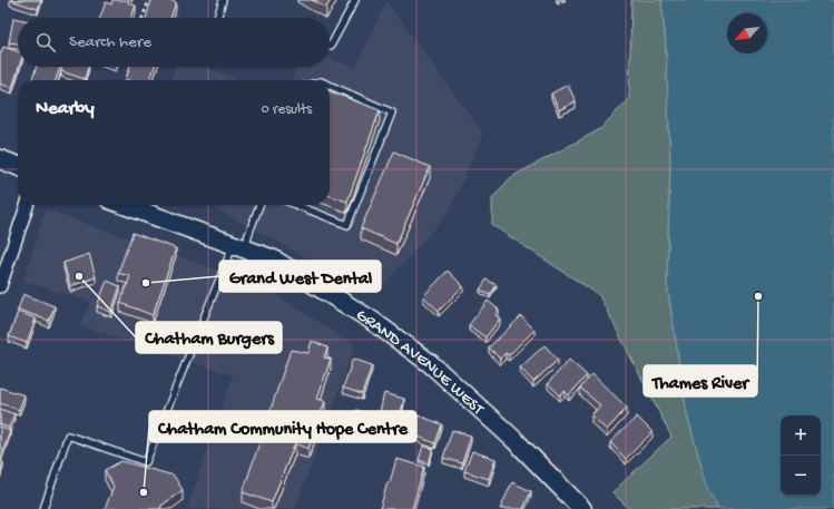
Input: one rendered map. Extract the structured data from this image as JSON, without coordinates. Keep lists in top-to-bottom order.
{
  "streets": {
    "main road": ["GRAND AVENUE WEST"]
  },
  "places": [
    "Chatham Burgers",
    "Grand West Dental",
    "Thames River",
    "Chatham Community Hope Centre"
  ],
  "north": "bottom left",
  "page": {
    "search": "Search here",
    "heading": ["Nearby", "0 results"],
    "map_buttons": ["+", "−"]
  }
}
